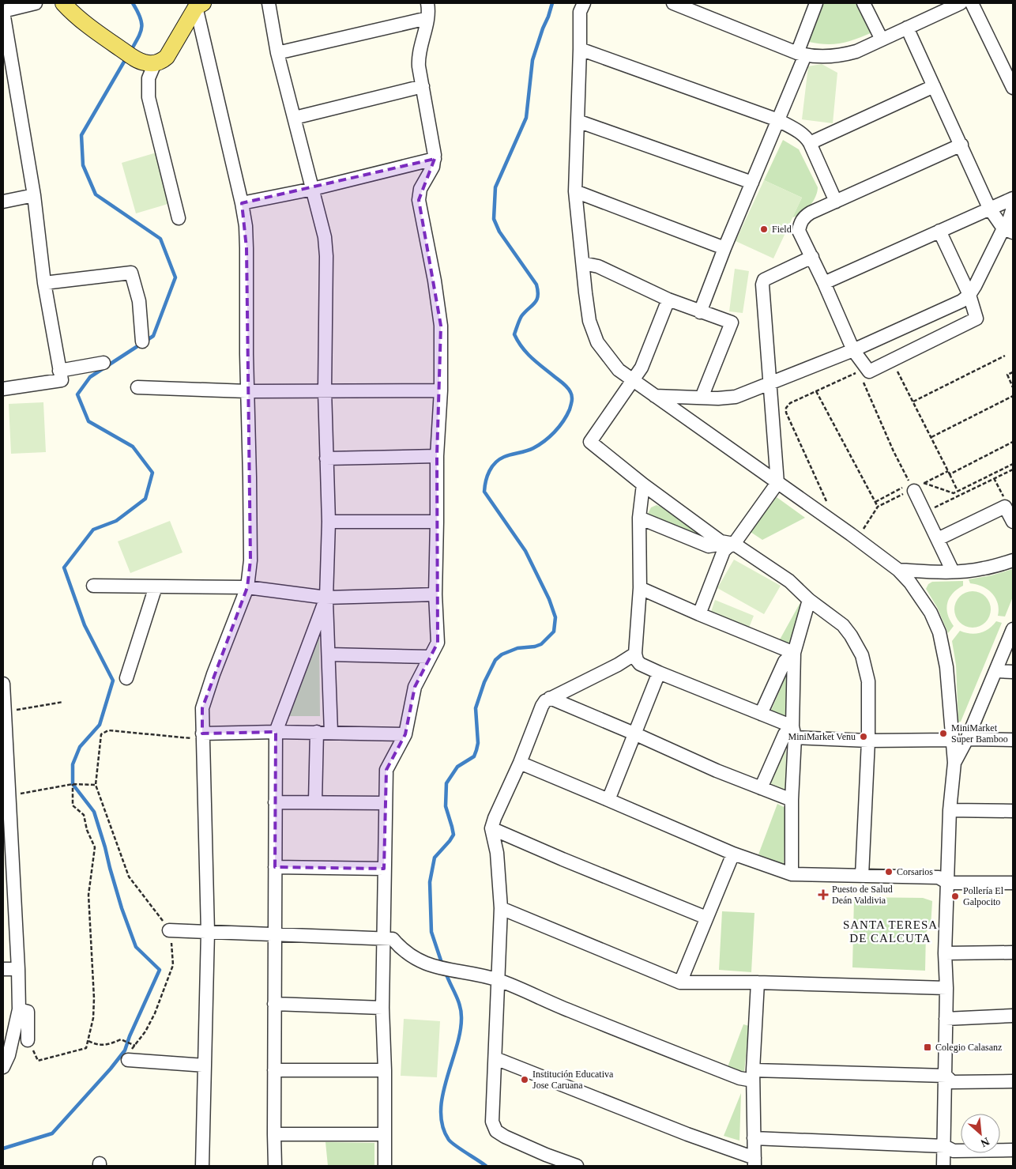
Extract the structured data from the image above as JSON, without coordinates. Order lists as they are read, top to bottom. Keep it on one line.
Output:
{"districts":["SANTA TERESA DE CALCUTA"],"places":{"other":["Field","MiniMarket Super Bamboo","MiniMarket Venu","Corsarios","Pollería El Galpocito","Institución Educativa Jose Caruana"],"health":["Puesto de Salud Deán Valdivia"],"transit":["Colegio Calasanz"]},"north":"bottom right"}
